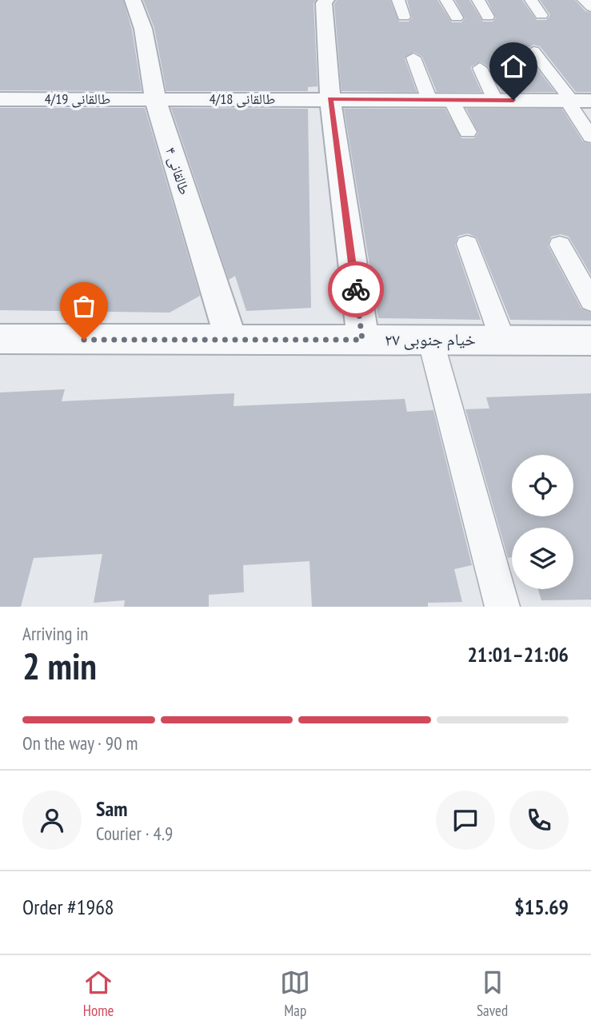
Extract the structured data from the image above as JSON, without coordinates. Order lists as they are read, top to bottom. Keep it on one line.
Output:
{"streets":{"street":["طالقانی 4/19","طالقانی 4/18","طالقانی ۴","خیام جنوبی ۲۷"]},"crossings":[["طالقانی 4/19","طالقانی 4/18"],["طالقانی 4/19","طالقانی ۴"],["طالقانی 4/18","طالقانی ۴"],["طالقانی ۴","خیام جنوبی ۲۷"]],"page":{"heading":["2 min","Arriving in","21:01–21:06"],"panel":["Sam","Courier · 4.9","Order #1968","$15.69"],"bar":"On the way · 90 m","tabs":["Home","Map","Saved"]}}
